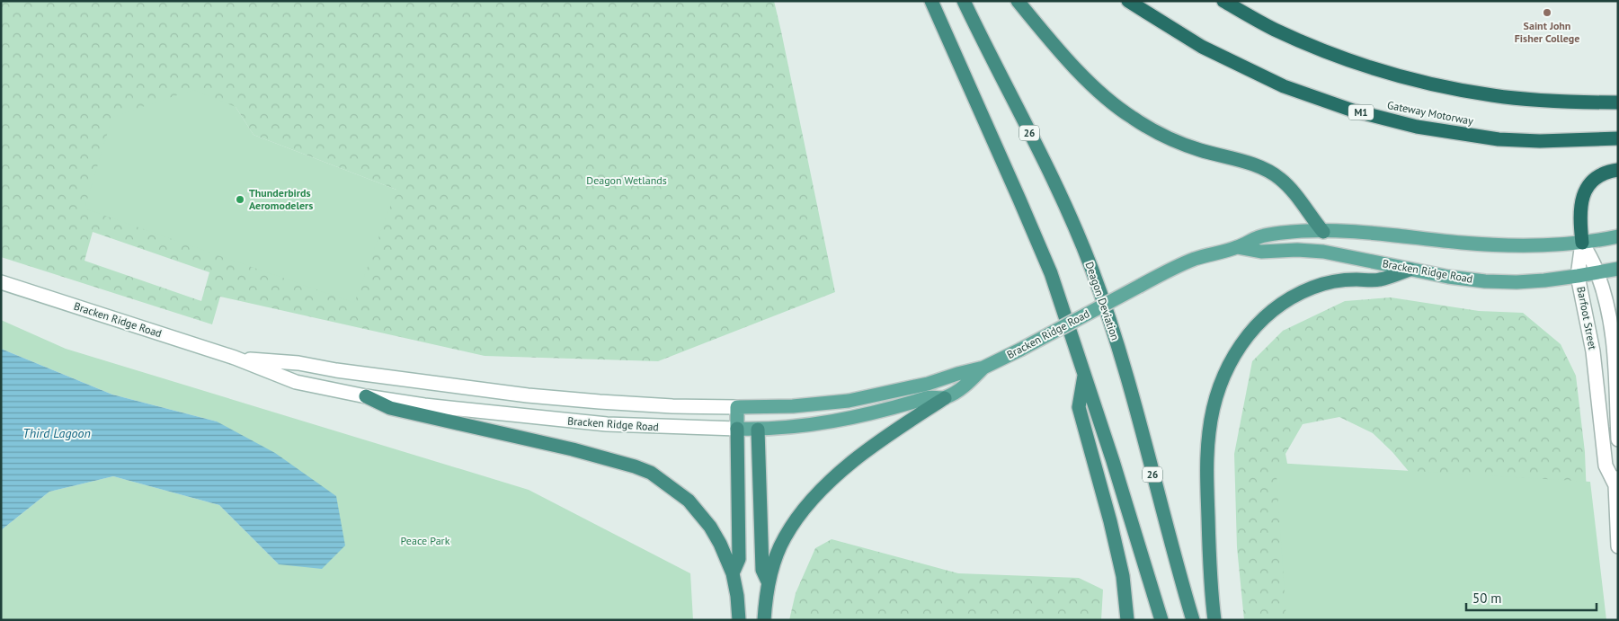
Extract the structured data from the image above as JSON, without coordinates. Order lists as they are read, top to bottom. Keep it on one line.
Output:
{"streets":{"highway":["M1","Gateway Motorway","26","Deagon Deviation"],"main road":["Bracken Ridge Road","Barfoot Street"]},"crossings":[["Bracken Ridge Road","Barfoot Street"]],"water":["Third Lagoon"],"parks":["Deagon Wetlands","Peace Park"],"places":["Saint John Fisher College","Thunderbirds Aeromodelers"],"scale_bar":"50 m"}
